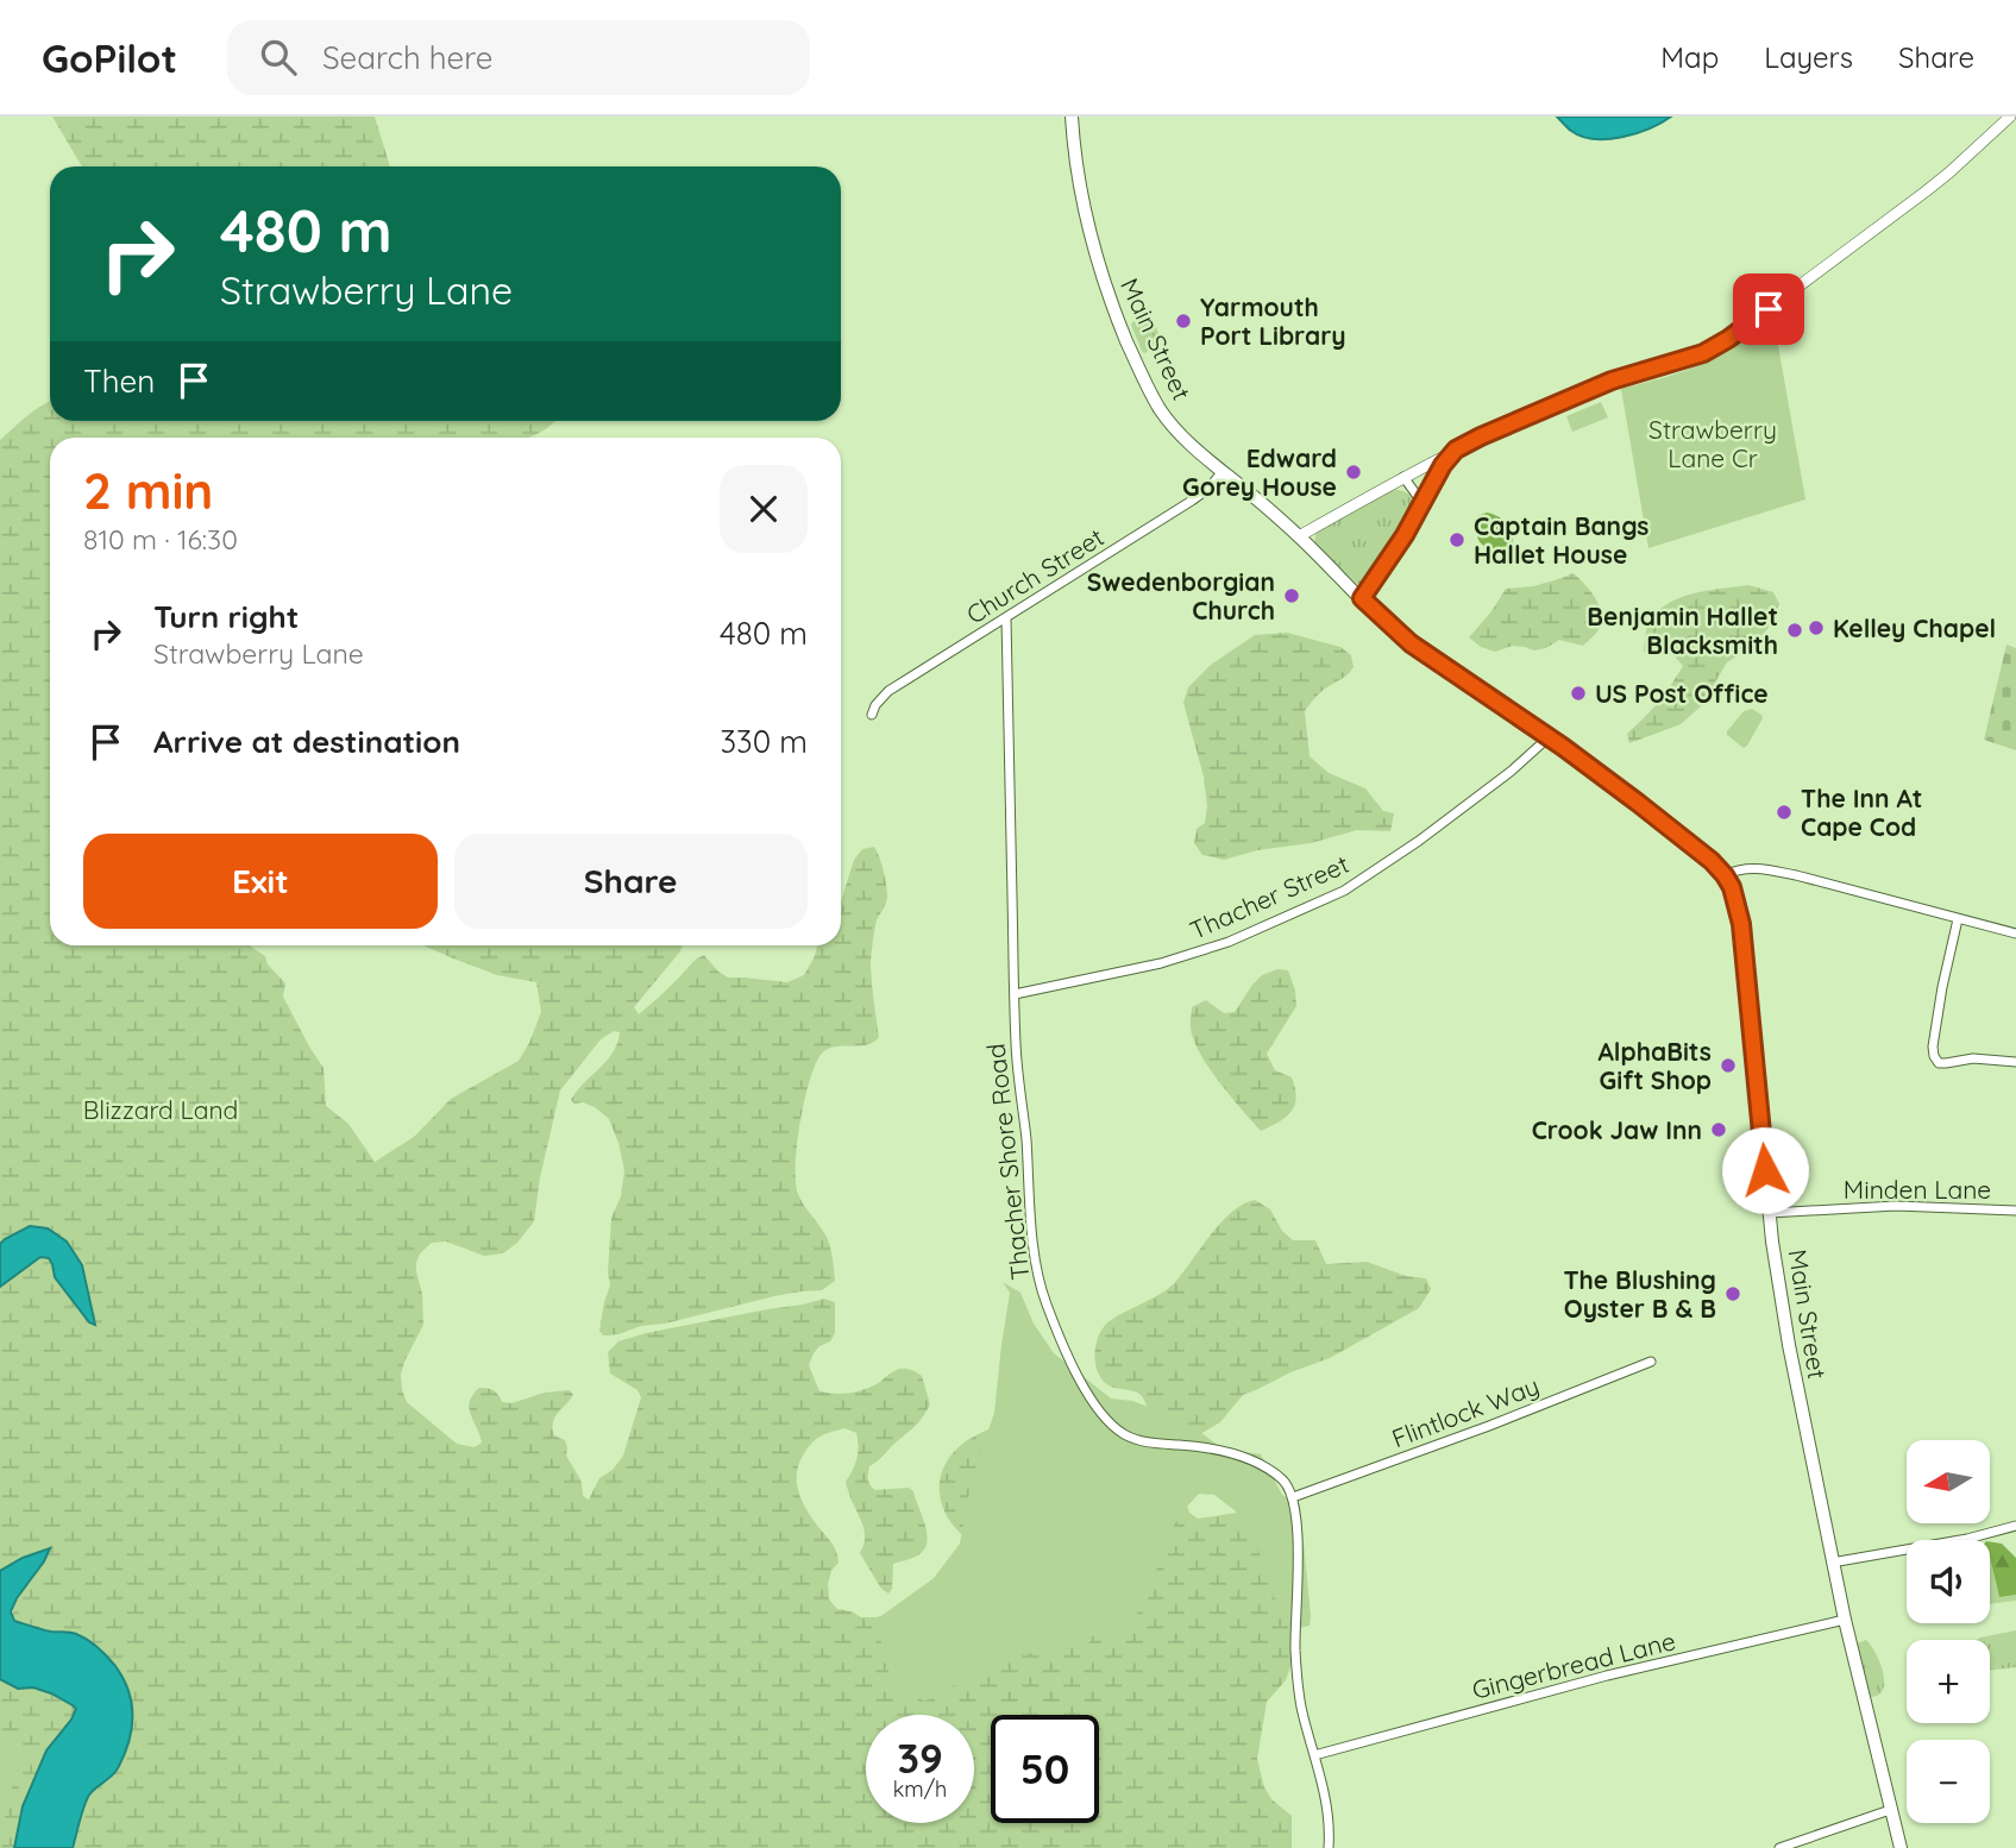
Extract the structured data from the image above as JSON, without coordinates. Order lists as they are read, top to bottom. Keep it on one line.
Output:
{"streets":{"main road":["Main Street"],"street":["Church Street","Thacher Street","Thacher Shore Road","Minden Lane","Flintlock Way","Gingerbread Lane"]},"crossings":[["Main Street","Church Street"],["Main Street","Thacher Street"],["Main Street","Minden Lane"],["Main Street","Gingerbread Lane"],["Church Street","Thacher Shore Road"],["Thacher Street","Thacher Shore Road"],["Thacher Shore Road","Flintlock Way"]],"parks":["Strawberry Lane Cr","Blizzard Land"],"places":["Yarmouth Port Library","Edward Gorey House","Captain Bangs Hallet House","Swedenborgian Church","Kelley Chapel","Benjamin Hallet Blacksmith","US Post Office","The Inn At Cape Cod","AlphaBits Gift Shop","Crook Jaw Inn","The Blushing Oyster B & B"],"north":"left","page":{"header":"GoPilot","search":"Search here","nav":["Map","Layers","Share"],"turn":["480 m","Strawberry Lane"],"then":"Then","heading":["2 min","810 m · 16:30"],"list":[{"name":"Turn right","note":"Strawberry Lane","value":"480 m"},{"name":"Arrive at destination","value":"330 m"}],"buttons":["Exit","Share"],"map_buttons":["+","−"],"speed":"39 km/h","limit":"50"}}
